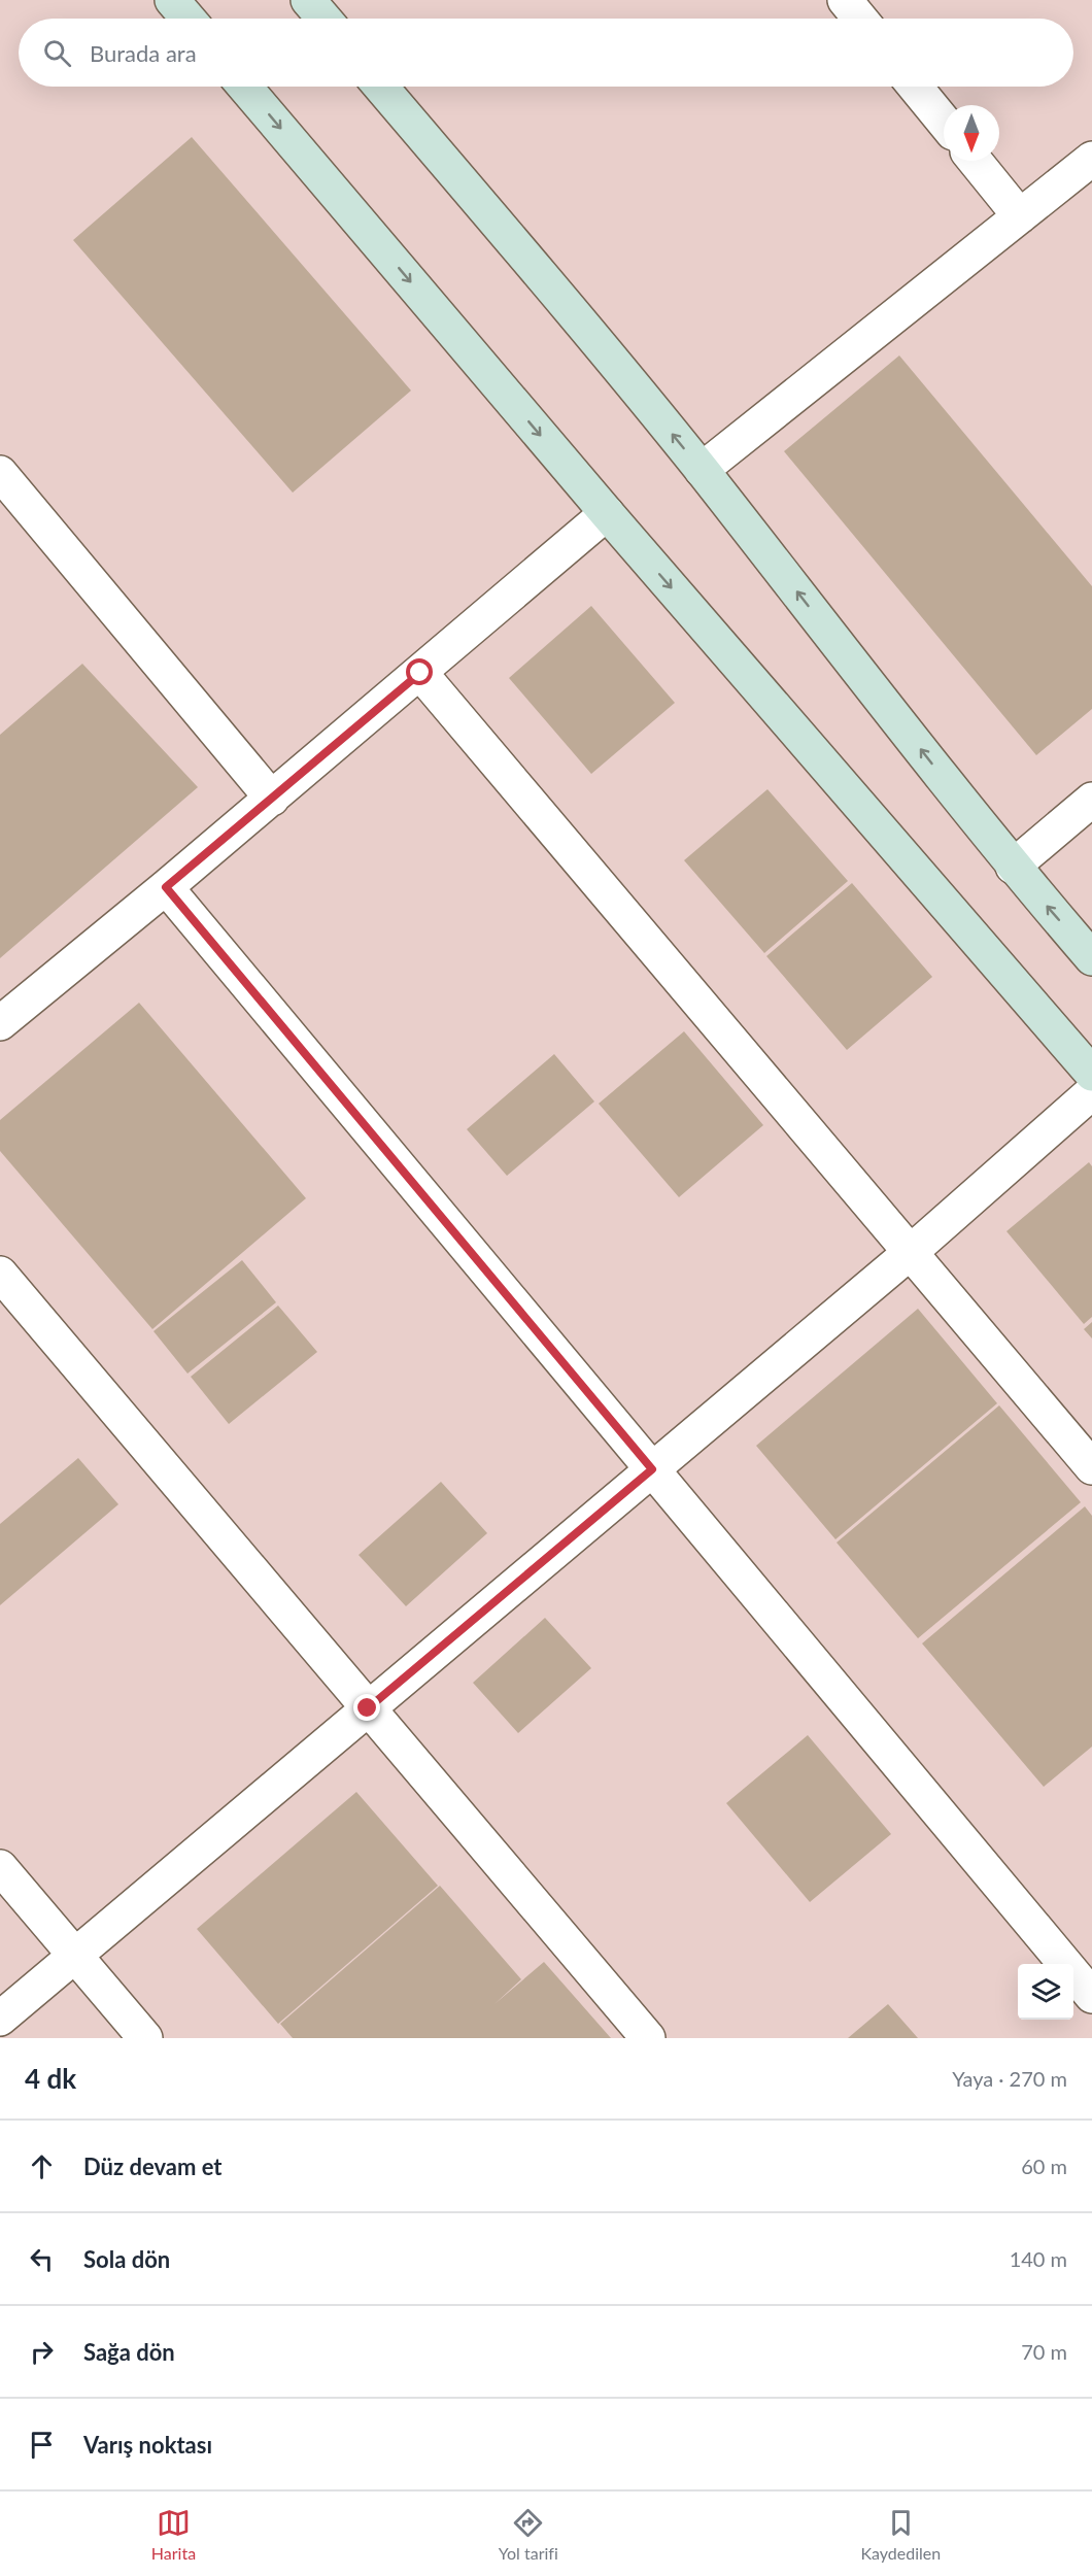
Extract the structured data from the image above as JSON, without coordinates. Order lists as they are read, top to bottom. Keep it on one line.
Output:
{"north":"bottom","page":{"search":"Burada ara","heading":["4 dk","Yaya · 270 m"],"list":[["Düz devam et","60 m"],["Sola dön","140 m"],["Sağa dön","70 m"],"Varış noktası"],"nav":["Harita","Yol tarifi","Kaydedilen"]}}
